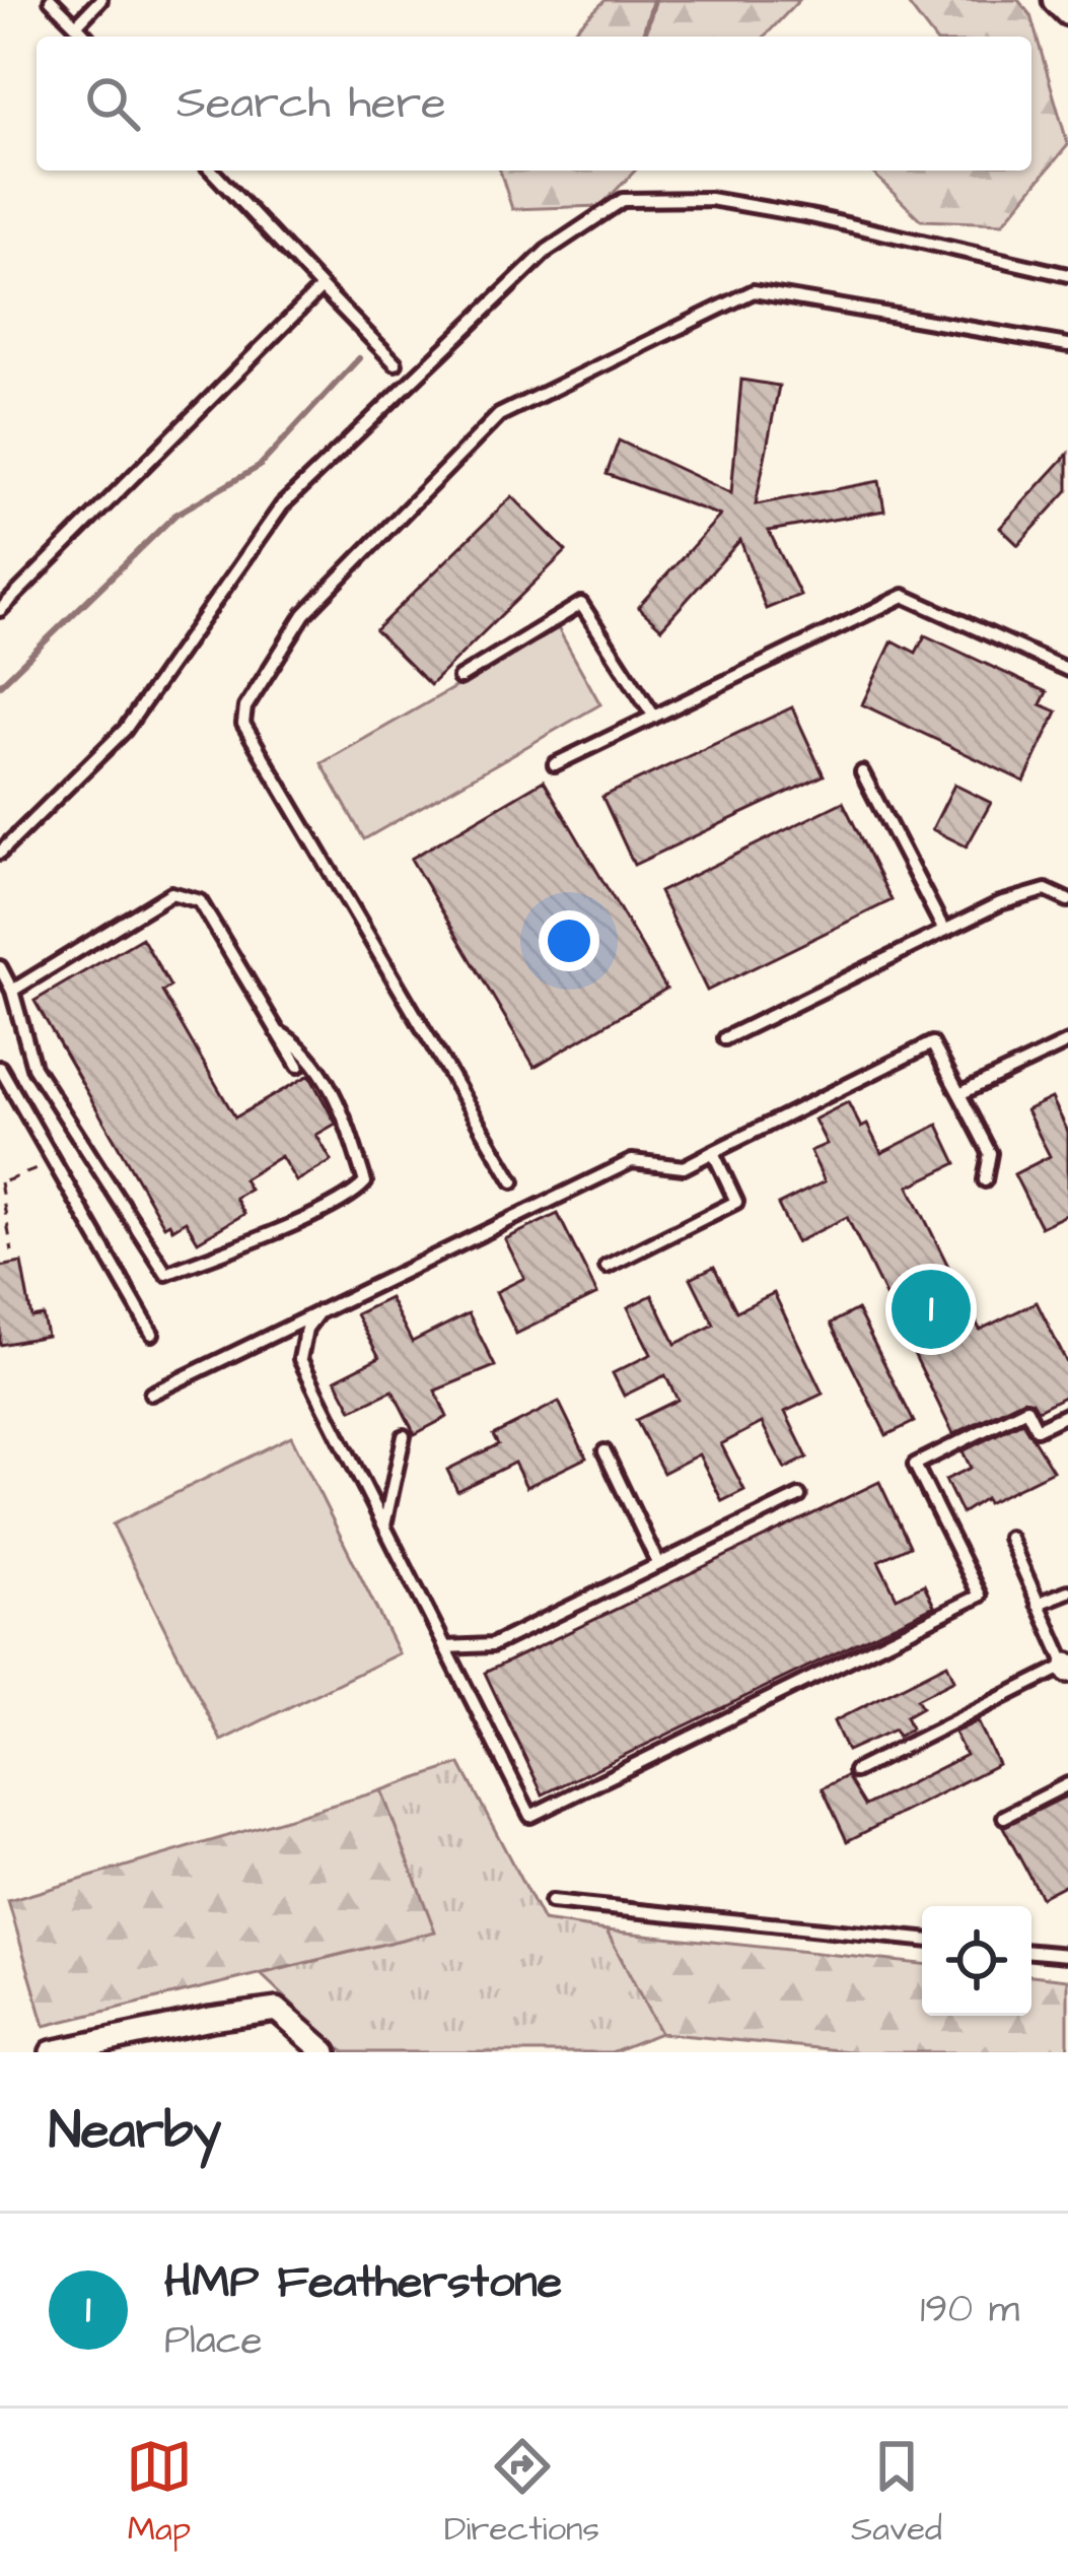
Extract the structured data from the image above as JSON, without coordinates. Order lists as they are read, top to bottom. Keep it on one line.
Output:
{"page":{"search":"Search here","pins":"1","heading":"Nearby","list":[{"mark":"1","name":"HMP Featherstone","note":"Place","value":"190 m"}],"nav":["Map","Directions","Saved"]}}
